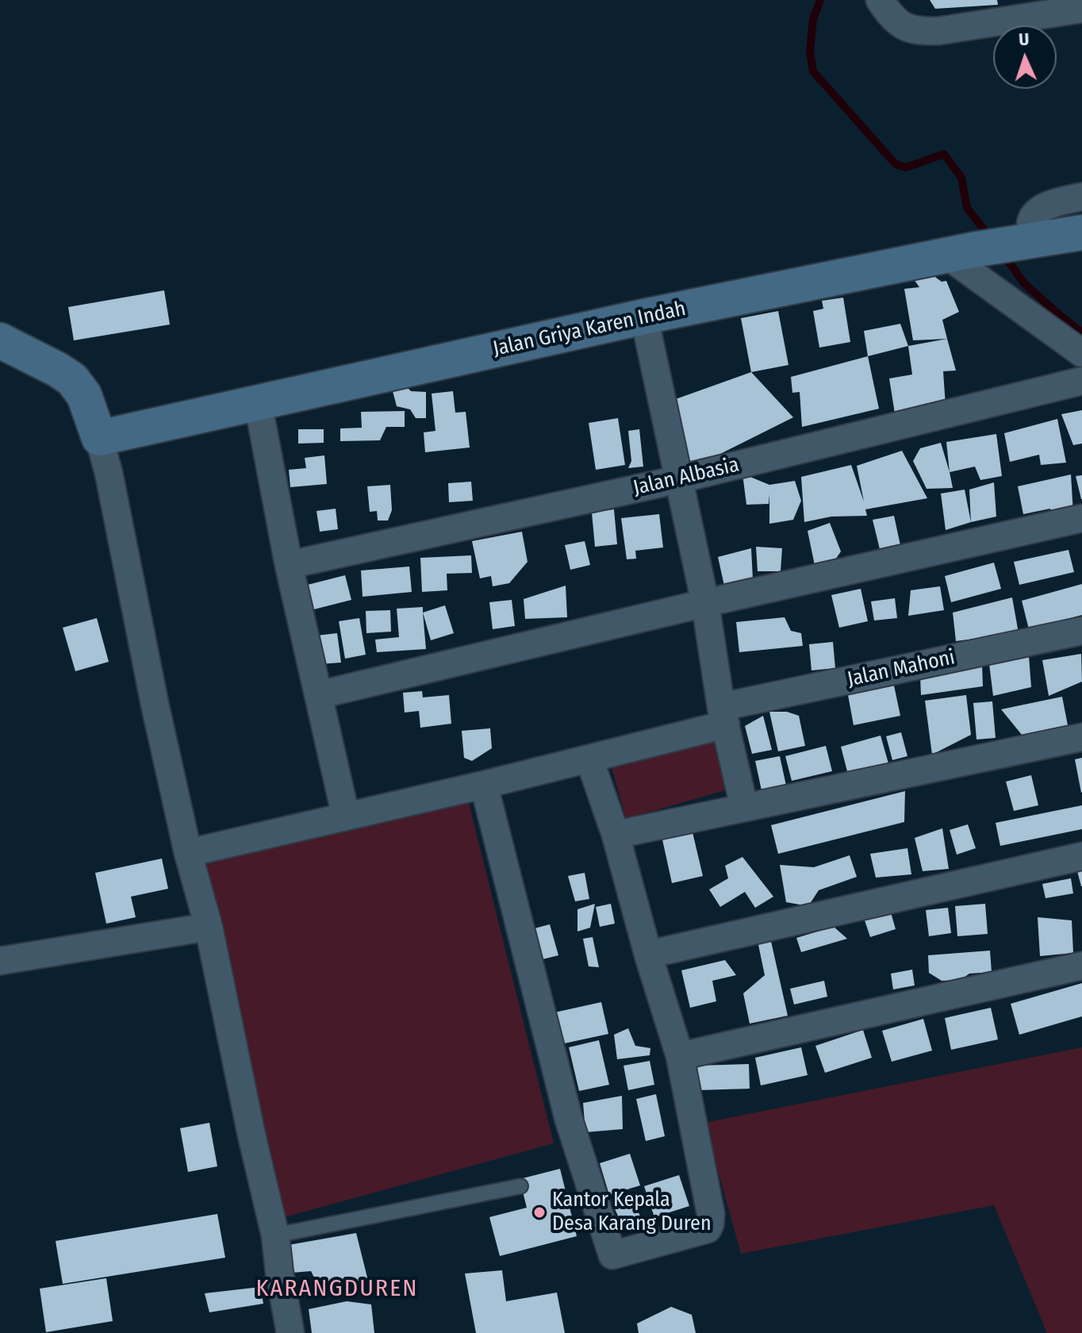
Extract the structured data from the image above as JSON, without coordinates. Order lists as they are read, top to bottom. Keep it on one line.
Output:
{"streets":{"street":["Jalan Griya Karen Indah","Jalan Albasia","Jalan Mahoni"]},"districts":["KARANGDUREN"],"places":["Kantor Kepala Desa Karang Duren"],"north":"top"}
